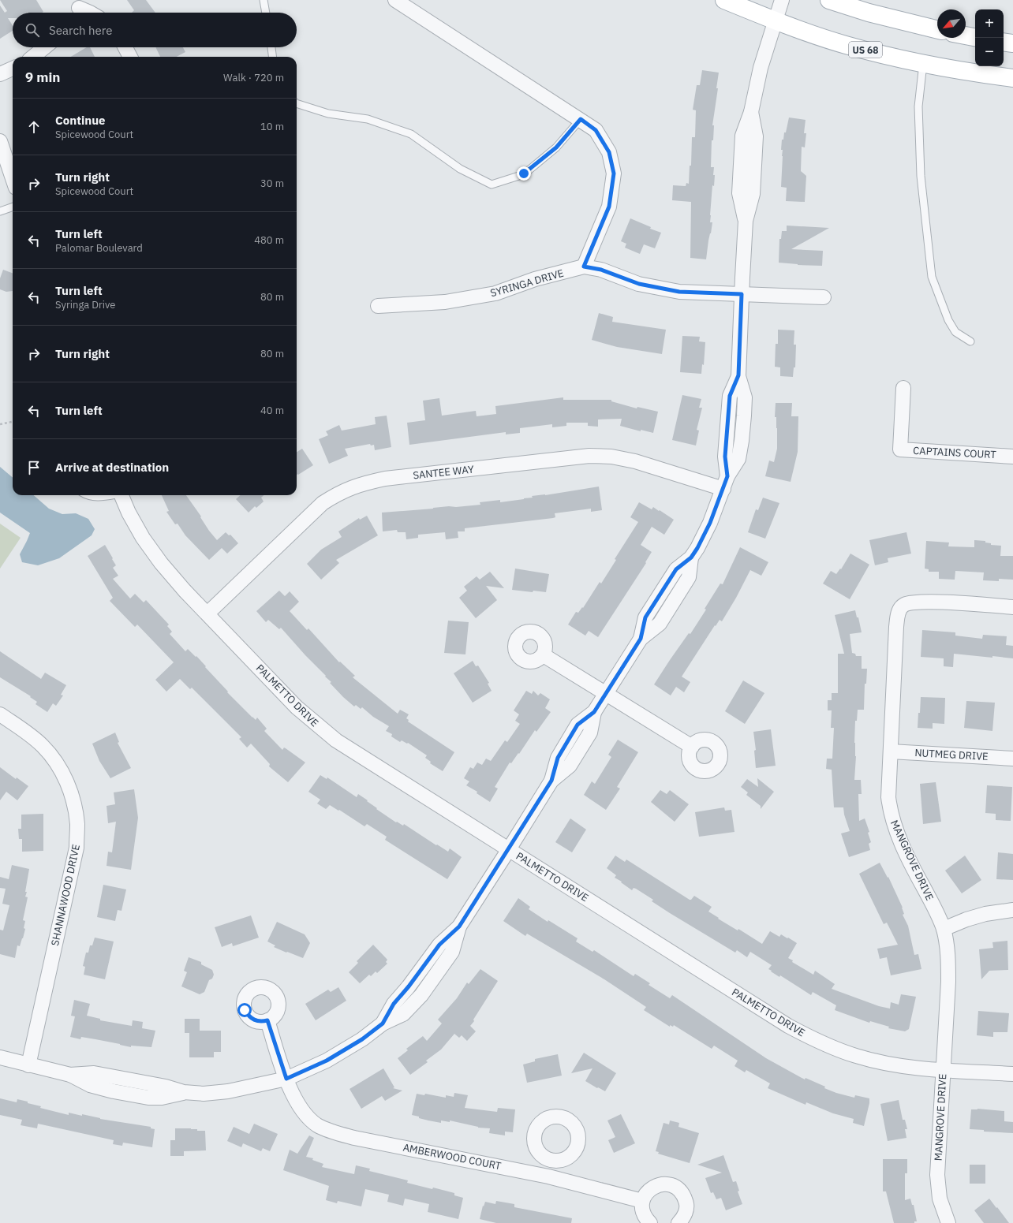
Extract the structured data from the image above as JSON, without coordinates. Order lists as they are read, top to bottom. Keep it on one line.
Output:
{"streets":{"main road":["US 68"],"street":["SYRINGA DRIVE","CAPTAINS COURT","SANTEE WAY","PALMETTO DRIVE","NUTMEG DRIVE","MANGROVE DRIVE","SHANNAWOOD DRIVE","AMBERWOOD COURT"]},"crossings":[["SANTEE WAY","PALMETTO DRIVE"],["PALMETTO DRIVE","MANGROVE DRIVE"],["NUTMEG DRIVE","MANGROVE DRIVE"]],"north":"bottom left","page":{"map_buttons":["+","−"],"search":"Search here","heading":["9 min","Walk · 720 m"],"list":[["Continue","Spicewood Court","10 m"],["Turn right","Spicewood Court","30 m"],["Turn left","Palomar Boulevard","480 m"],["Turn left","Syringa Drive","80 m"],["Turn right","80 m"],["Turn left","40 m"],"Arrive at destination"]}}
